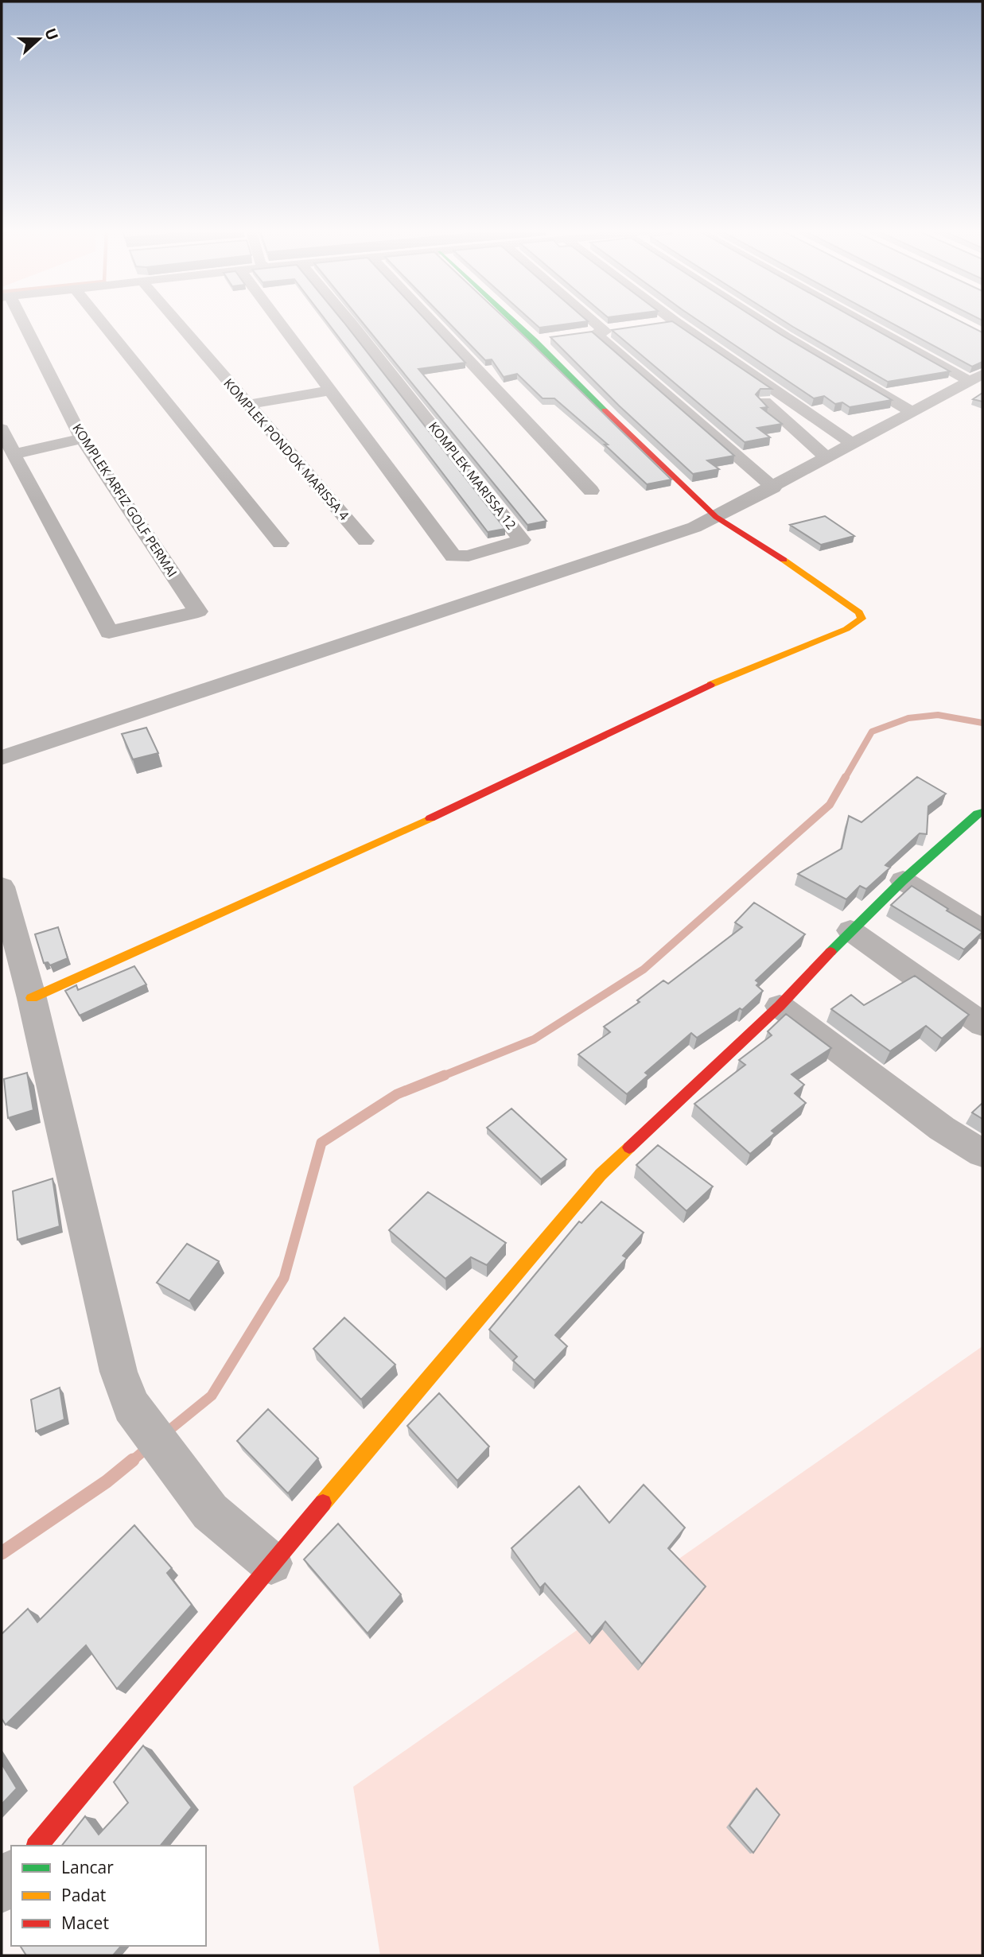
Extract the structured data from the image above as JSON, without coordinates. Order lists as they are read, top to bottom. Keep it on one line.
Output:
{"streets":{"street":["KOMPLEK PONDOK MARISSA 4","KOMPLEK MARISSA 12","KOMPLEK ARFIZ GOLF PERMAI"]},"legend":["Lancar","Padat","Macet"],"north":"right"}
